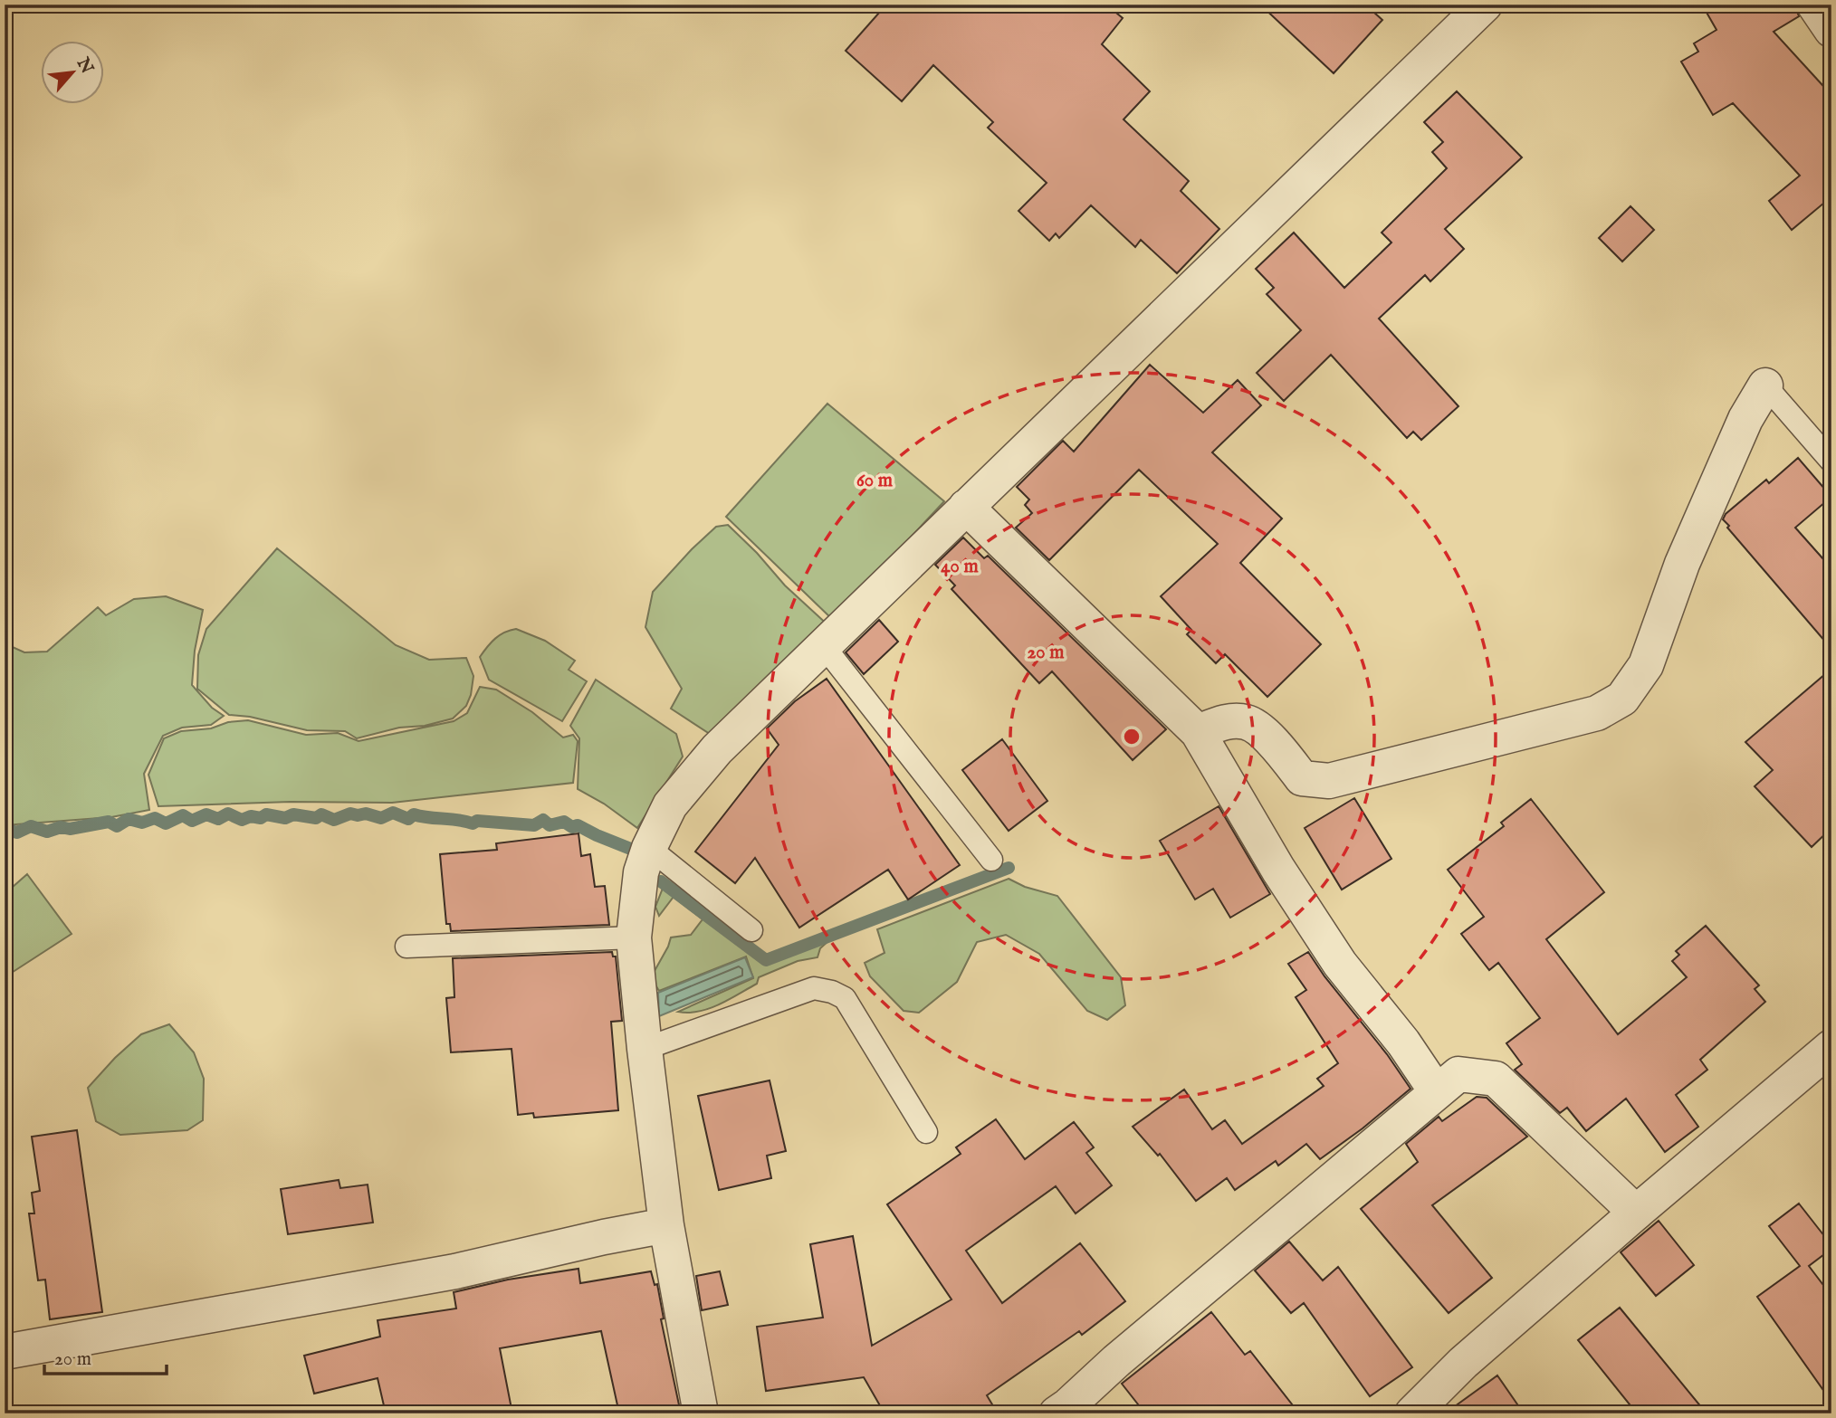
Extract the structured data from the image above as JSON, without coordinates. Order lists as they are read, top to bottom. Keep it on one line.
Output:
{"scale_bar":"20 m","north":"top right","rings":["60 m","40 m","20 m"]}
